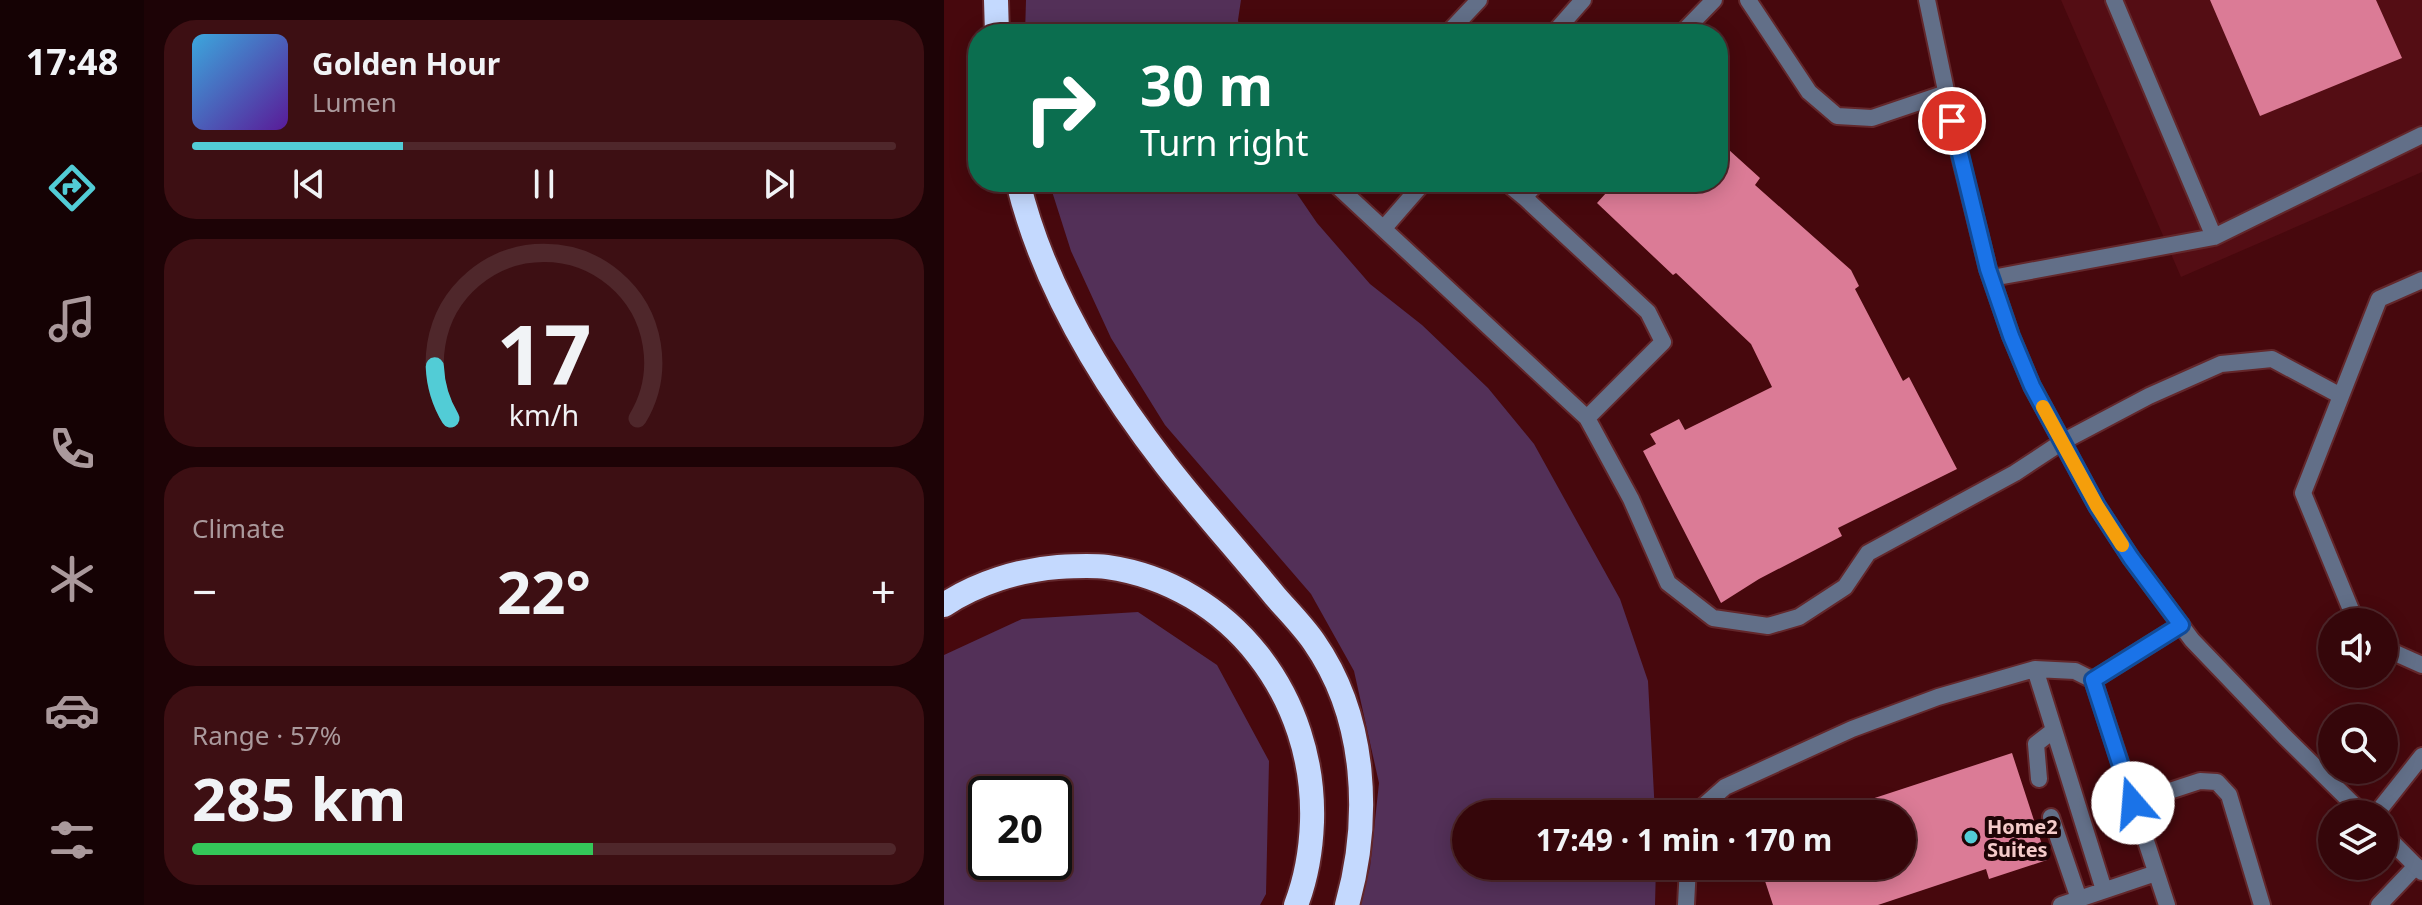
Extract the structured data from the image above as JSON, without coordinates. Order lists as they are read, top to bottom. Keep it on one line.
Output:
{"places":["Home2 Suites"],"page":{"tabs":"17:48","turn":["30 m","Turn right"],"song":["Golden Hour","Lumen"],"tile":["Climate",["Range · 57%","285 km"]],"heat":["−","22°","+"],"limit":"20","trip":"17:49 · 1 min · 170 m","gauge":["17","km/h"]}}
